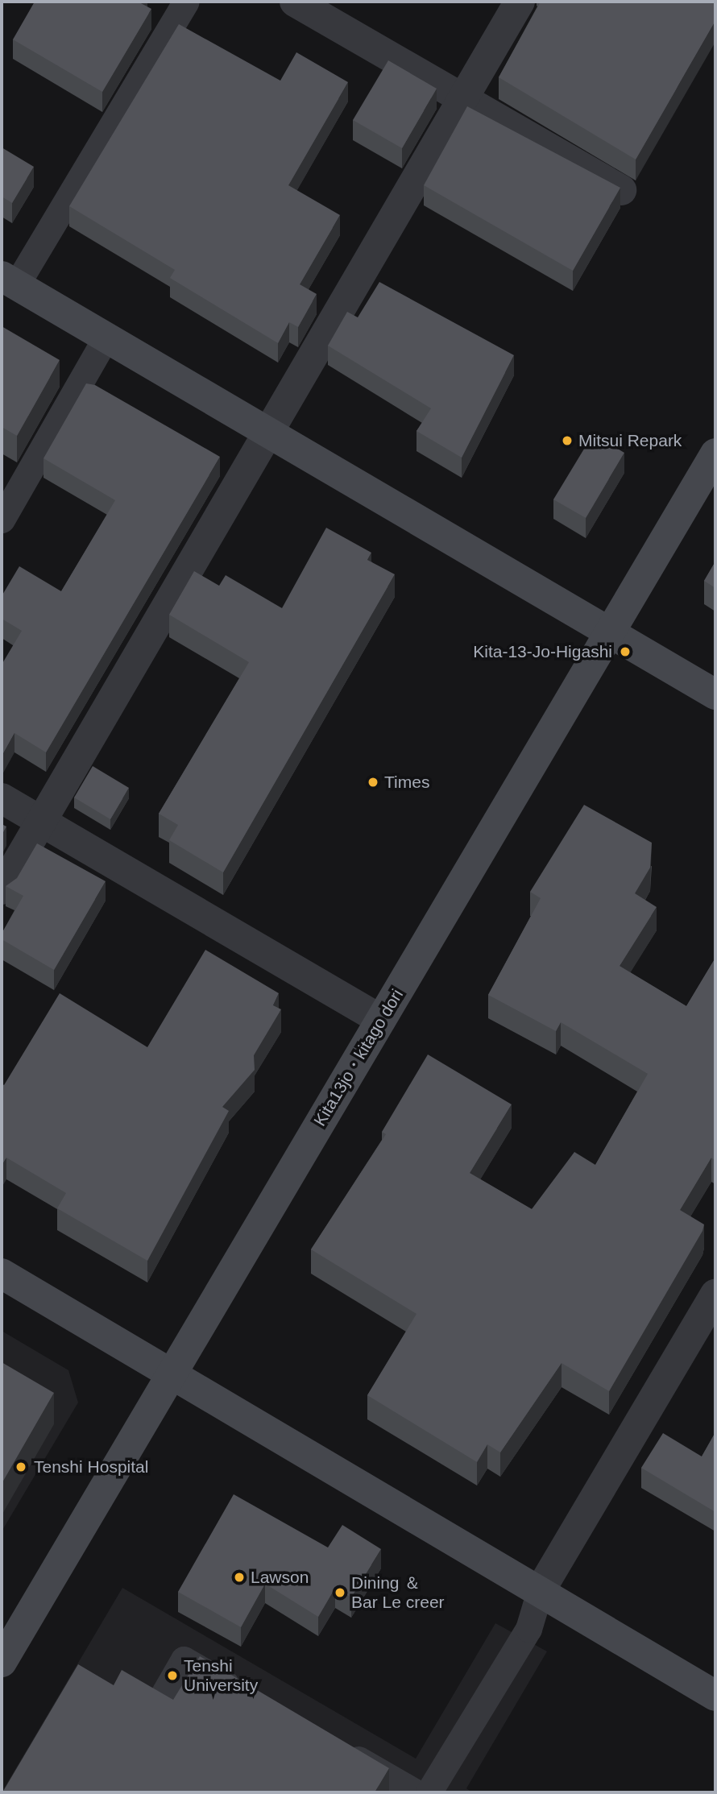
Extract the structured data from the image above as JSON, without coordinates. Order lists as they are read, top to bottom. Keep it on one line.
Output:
{"streets":{"street":["Kita13jo・kitago dori"]},"places":["Mitsui Repark","Kita-13-Jo-Higashi","Times","Tenshi Hospital","Lawson","Dining ＆ Bar Le creer","Tenshi University"]}
